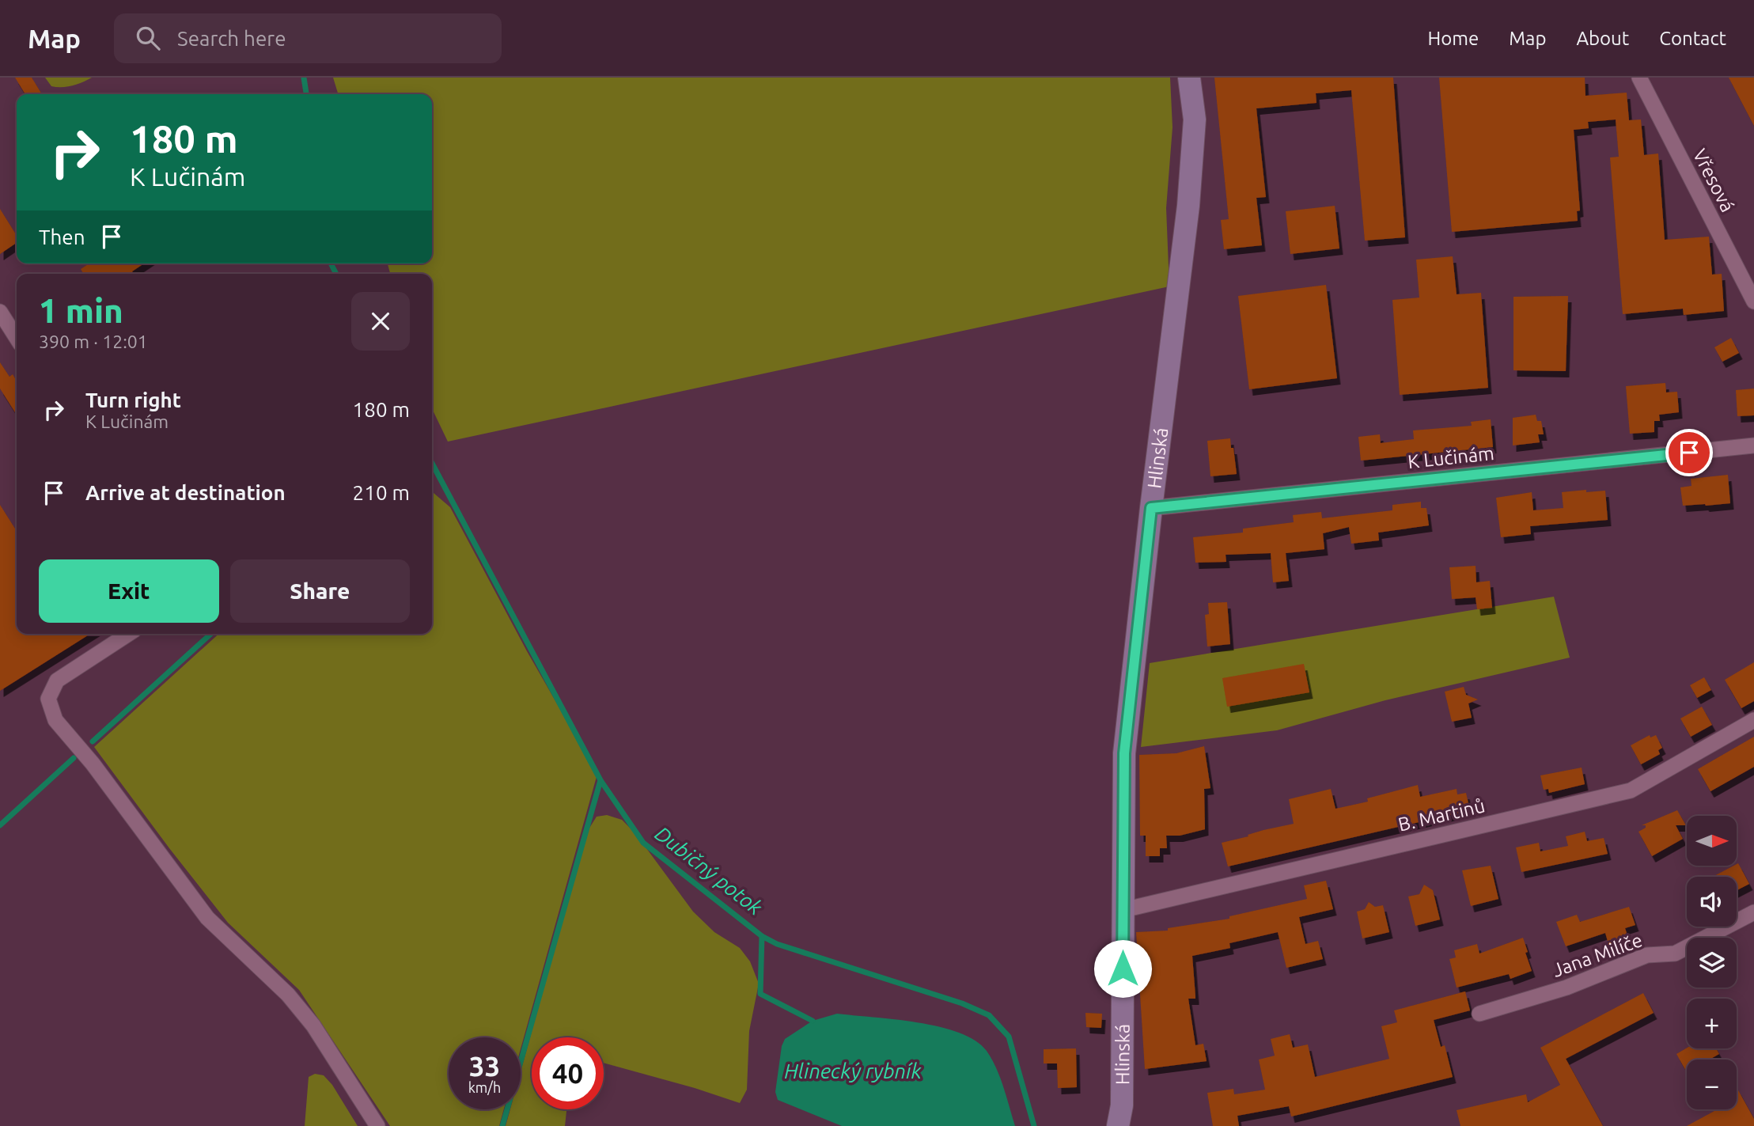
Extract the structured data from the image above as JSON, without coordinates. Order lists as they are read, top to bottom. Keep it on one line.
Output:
{"streets":{"street":["Vřesová","K Lučinám","Hlinská","B. Martinů","Jana Milíče"]},"crossings":[["K Lučinám","Hlinská"],["Hlinská","B. Martinů"]],"water":["Dubičný potok","Hlinecký rybník"],"north":"right","page":{"header":"Map","search":"Search here","nav":["Home","Map","About","Contact"],"turn":["180 m","K Lučinám"],"then":"Then","heading":["1 min","390 m · 12:01"],"list":[{"name":"Turn right","note":"K Lučinám","value":"180 m"},{"name":"Arrive at destination","value":"210 m"}],"buttons":["Exit","Share"],"map_buttons":["+","−"],"speed":"33 km/h","limit":"40"}}
